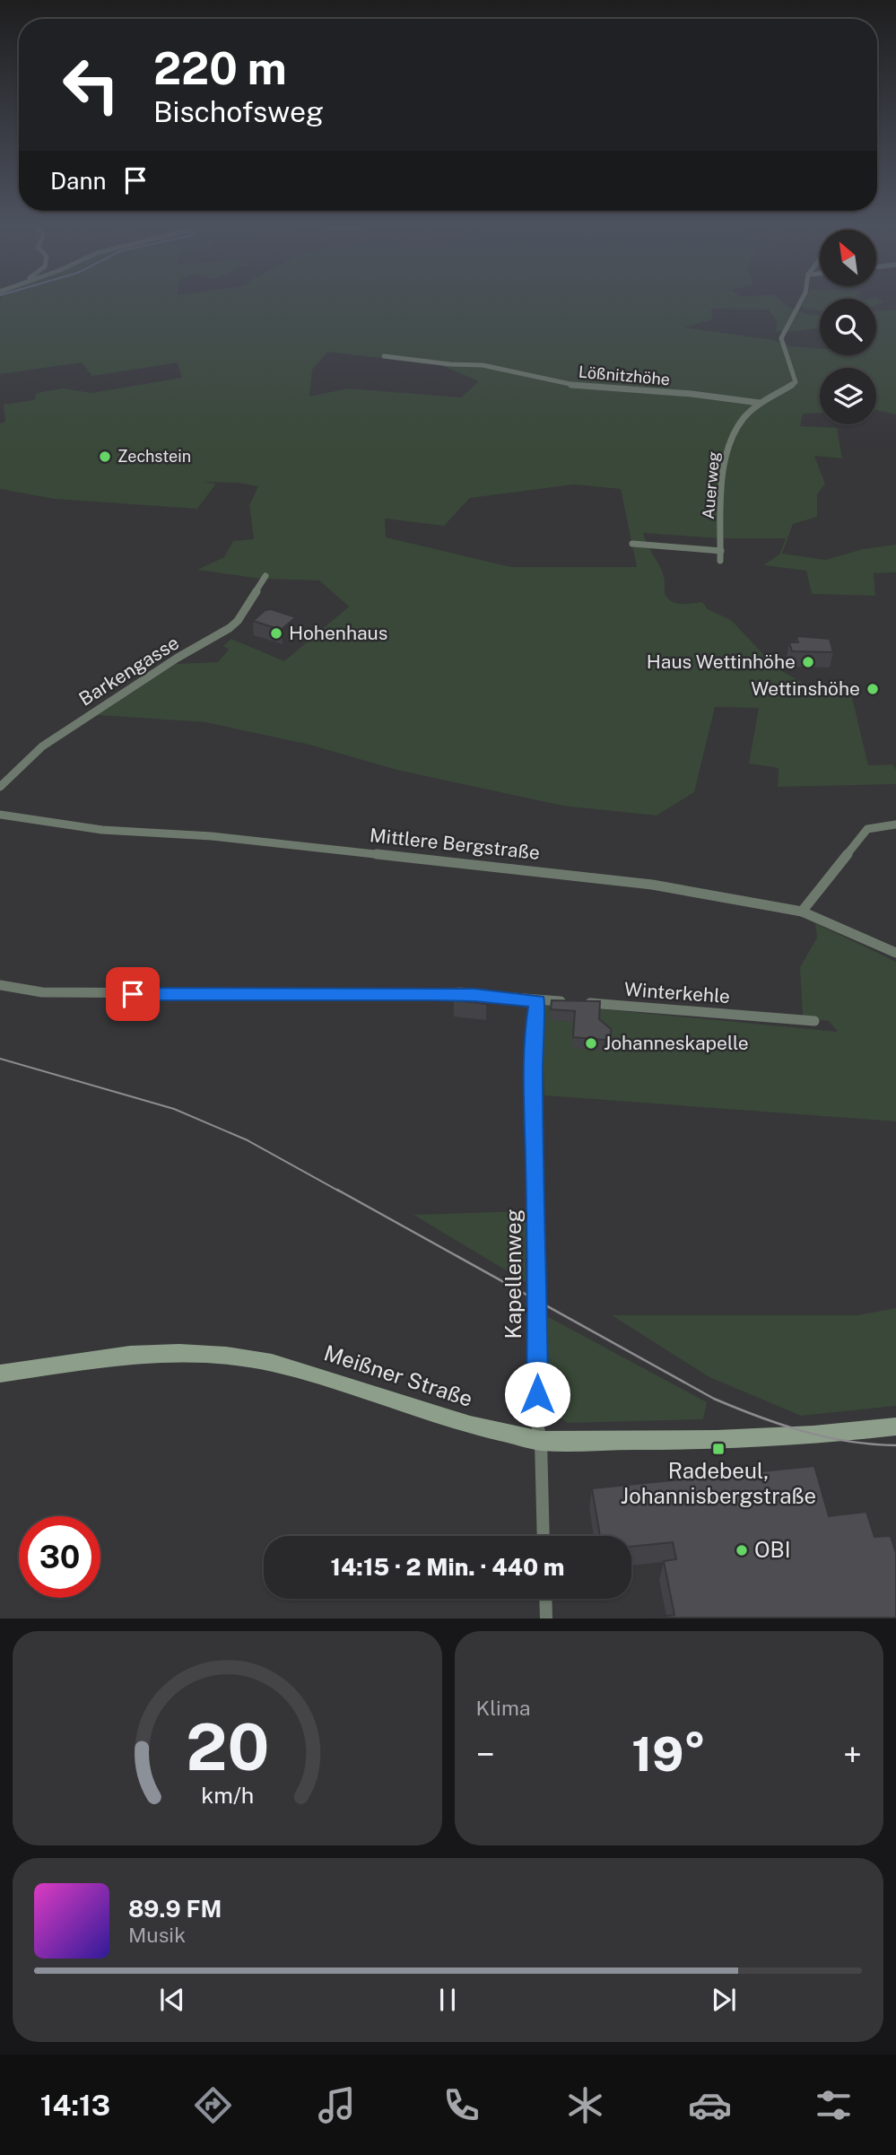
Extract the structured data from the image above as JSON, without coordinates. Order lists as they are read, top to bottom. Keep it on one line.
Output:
{"streets":{"main road":["Meißner Straße"],"street":["Lößnitzhöhe","Auerweg","Barkengasse","Mittlere Bergstraße","Winterkehle","Kapellenweg"]},"crossings":[["Lößnitzhöhe","Auerweg"],["Kapellenweg","Meißner Straße"]],"places":{"other":["Zechstein","Hohenhaus","Haus Wettinhöhe","Wettinshöhe","Johanneskapelle","OBI"],"transit":["Radebeul, Johannisbergstraße"]},"north":"top left","page":{"turn":["220 m","Bischofsweg"],"then":"Dann","limit":"30","trip":"14:15 · 2 Min. · 440 m","tile":"Klima","heat":["−","19°","+"],"song":["89.9 FM","Musik"],"tabs":"14:13","gauge":["20","km/h"]}}
